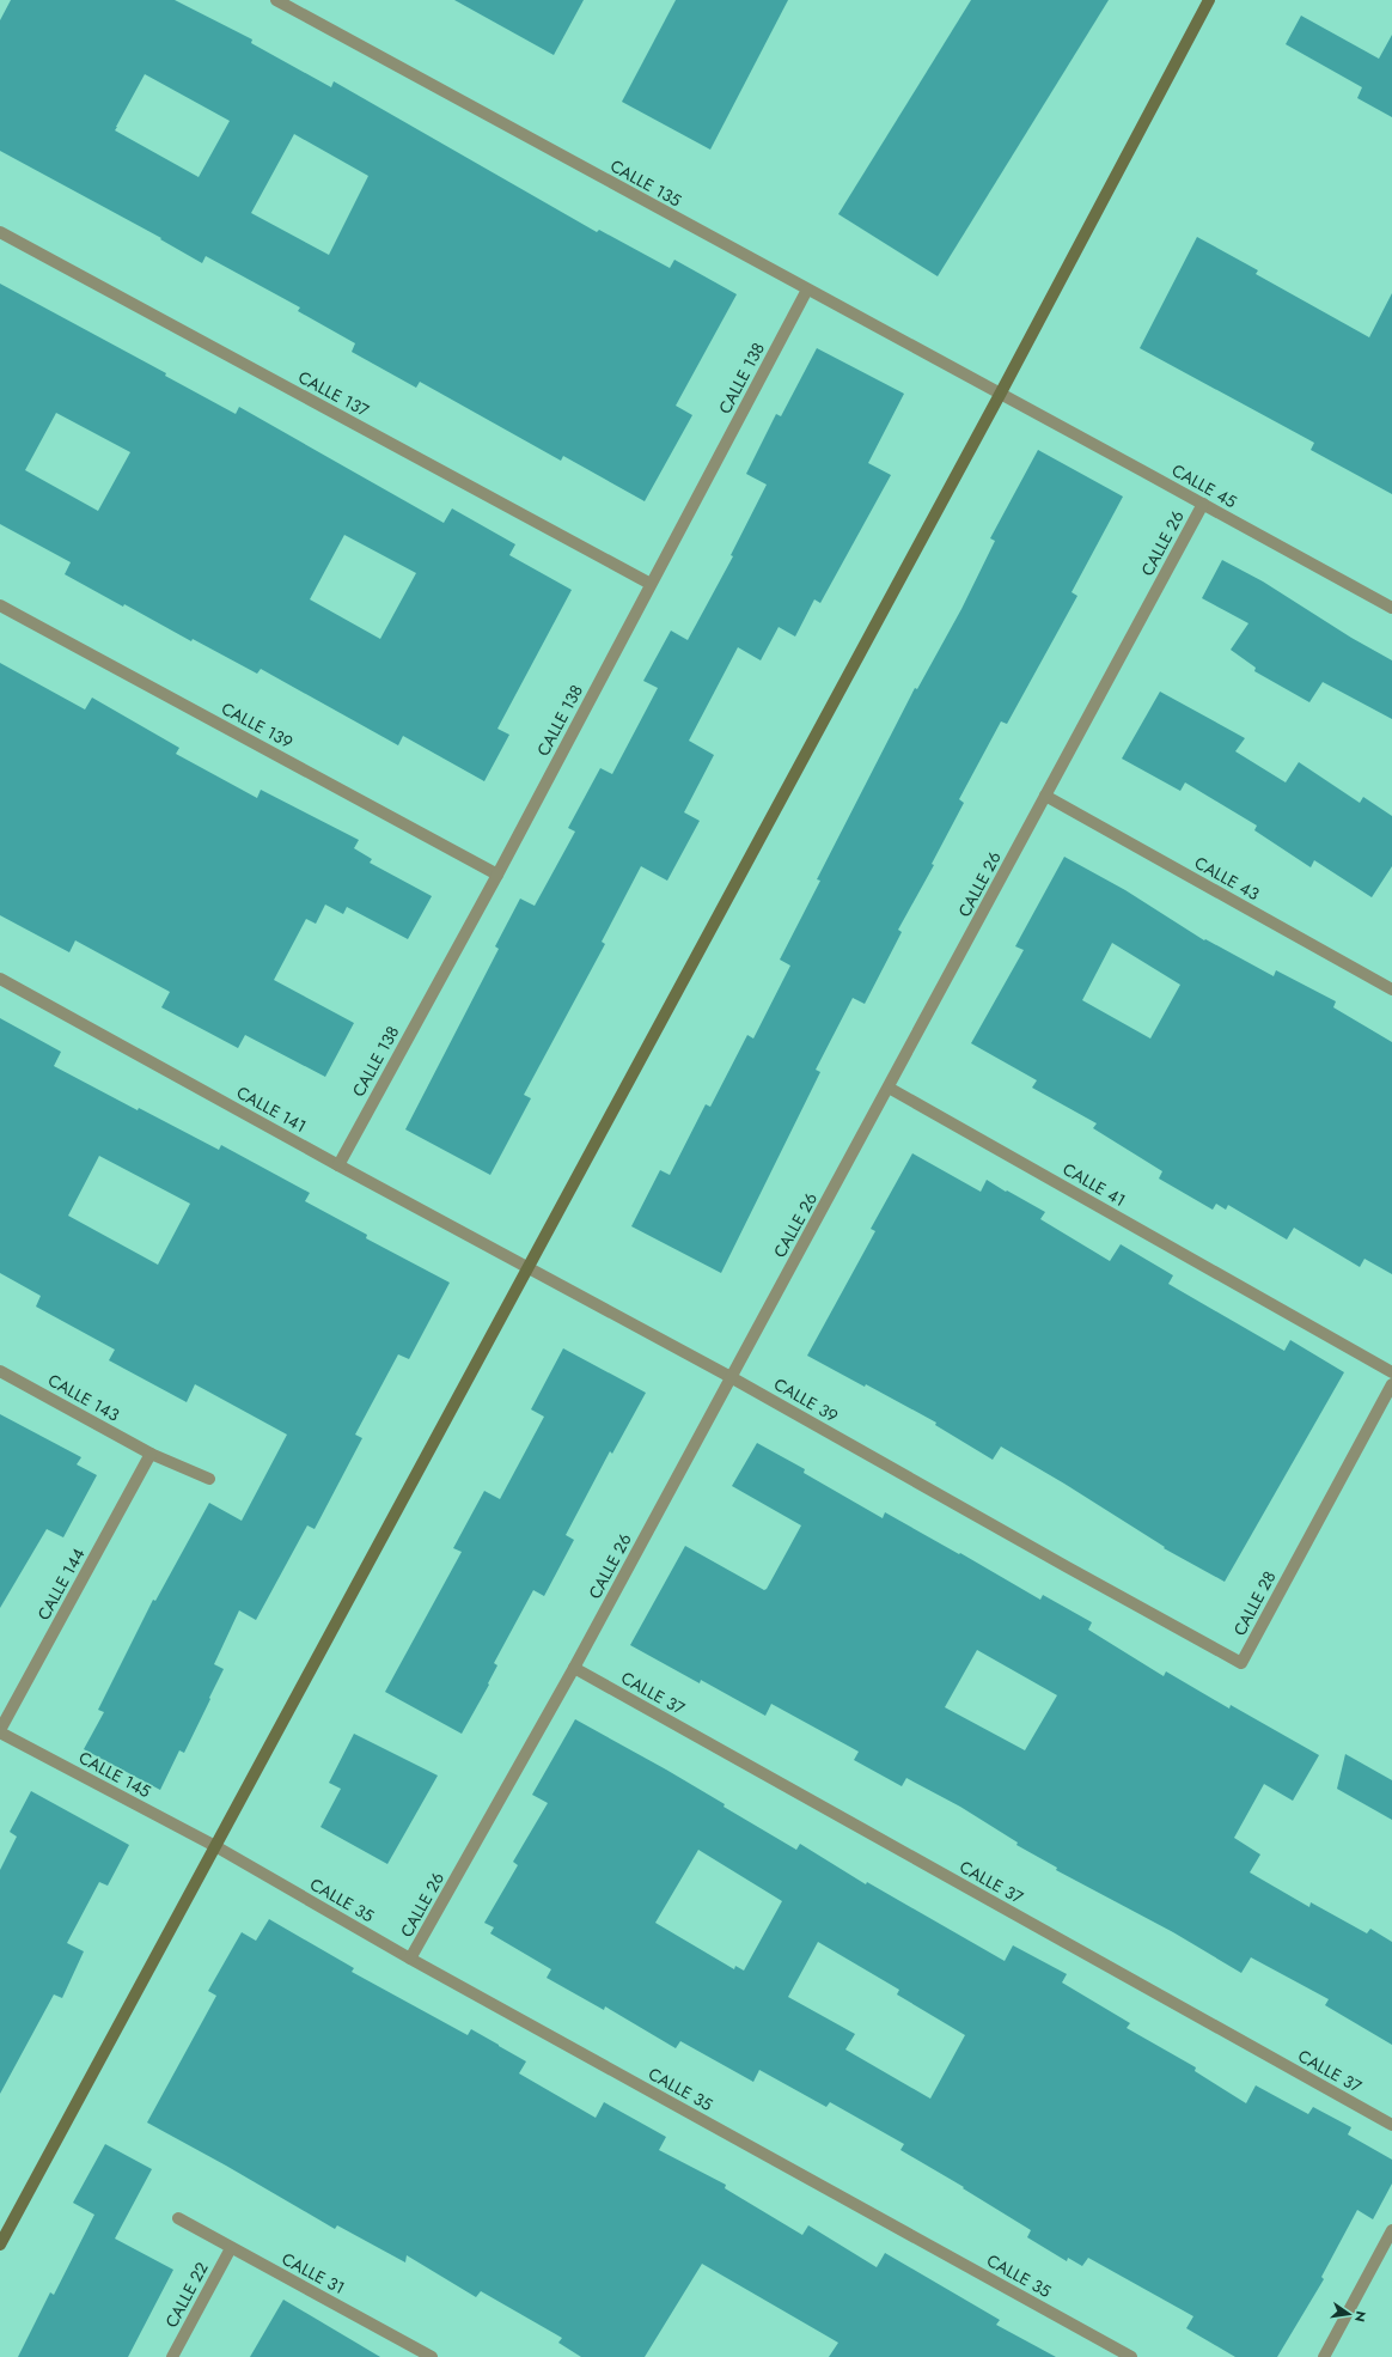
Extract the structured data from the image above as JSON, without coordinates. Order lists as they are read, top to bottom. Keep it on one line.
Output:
{"streets":{"street":["CALLE 135","CALLE 138","CALLE 137","CALLE 45","CALLE 26","CALLE 139","CALLE 43","CALLE 141","CALLE 41","CALLE 143","CALLE 39","CALLE 144","CALLE 28","CALLE 37","CALLE 145","CALLE 35","CALLE 31","CALLE 22"]},"crossings":[["CALLE 135","CALLE 138"],["CALLE 135","CALLE 45"],["CALLE 138","CALLE 137"],["CALLE 138","CALLE 139"],["CALLE 138","CALLE 141"],["CALLE 45","CALLE 26"],["CALLE 26","CALLE 43"],["CALLE 26","CALLE 41"],["CALLE 26","CALLE 39"],["CALLE 26","CALLE 37"],["CALLE 26","CALLE 35"],["CALLE 141","CALLE 39"],["CALLE 143","CALLE 144"],["CALLE 39","CALLE 28"],["CALLE 144","CALLE 145"],["CALLE 145","CALLE 35"],["CALLE 31","CALLE 22"]],"north":"right"}
